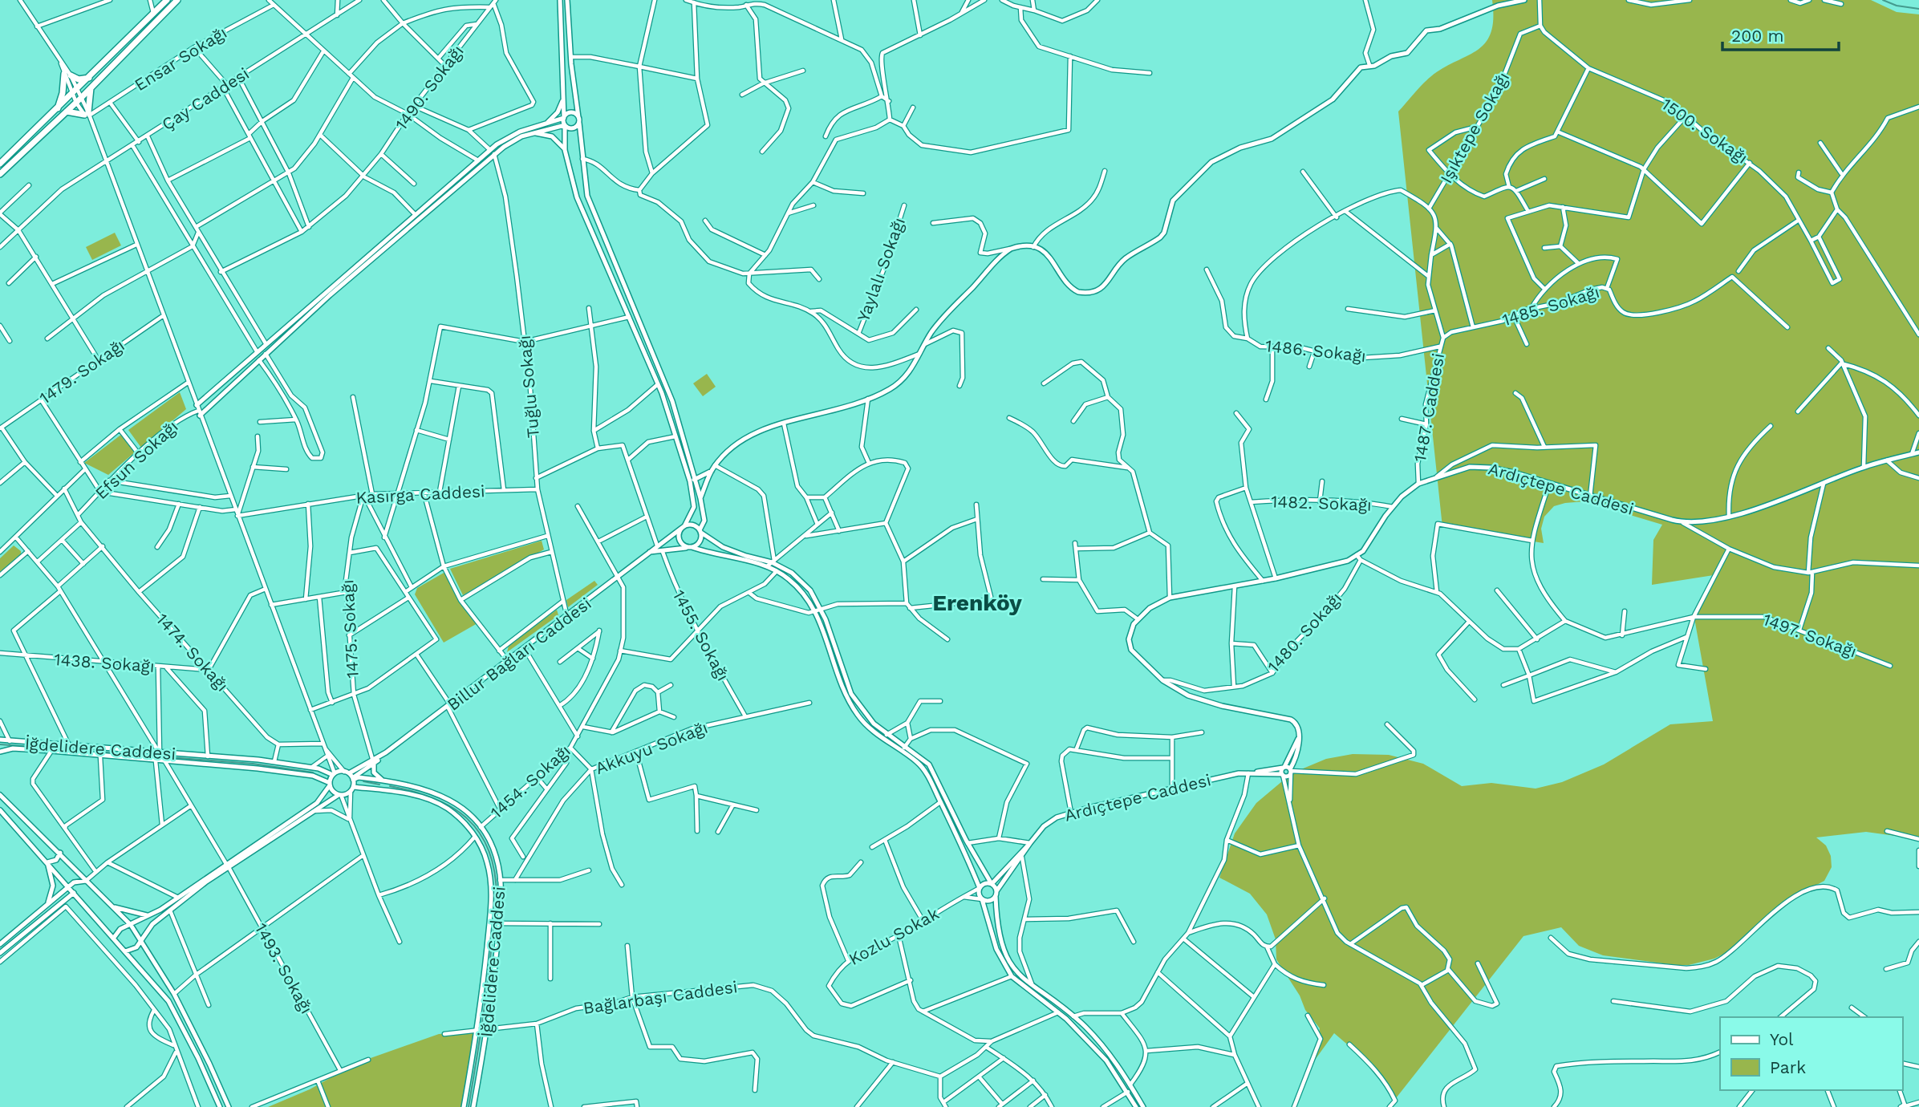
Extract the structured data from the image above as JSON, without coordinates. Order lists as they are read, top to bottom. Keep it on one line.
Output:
{"streets":{"street":["Ensar Sokağı","1490. Sokağı","Çay Caddesi","Işıktepe Sokağı","1500. Sokağı","Yaylalı Sokağı","1485. Sokağı","1486. Sokağı","1479. Sokağı","Tuğlu Sokağı","1487. Caddesi","Efsun Sokağı","Ardıçtepe Caddesi","Kasırga Caddesi","1482. Sokağı","1475. Sokağı","1480. Sokağı","1455. Sokağı","1497. Sokağı","1474. Sokağı","Billur Bağları Caddesi","1438. Sokağı","Akkuyu Sokağı","İğdelidere Caddesi","1454. Sokağı","Kozlu Sokak","1493. Sokağı","Bağlarbaşı Caddesi"]},"crossings":[["Işıktepe Sokağı","1500. Sokağı"],["1485. Sokağı","1487. Caddesi"],["1486. Sokağı","1487. Caddesi"],["Tuğlu Sokağı","Kasırga Caddesi"],["Tuğlu Sokağı","Billur Bağları Caddesi"],["1487. Caddesi","Ardıçtepe Caddesi"],["Efsun Sokağı","1474. Sokağı"],["Ardıçtepe Caddesi","1482. Sokağı"],["Ardıçtepe Caddesi","1480. Sokağı"],["Kasırga Caddesi","1475. Sokağı"],["1475. Sokağı","Billur Bağları Caddesi"],["1455. Sokağı","Akkuyu Sokağı"],["1474. Sokağı","1438. Sokağı"],["Billur Bağları Caddesi","İğdelidere Caddesi"],["Billur Bağları Caddesi","1454. Sokağı"],["1438. Sokağı","1493. Sokağı"],["İğdelidere Caddesi","1454. Sokağı"],["İğdelidere Caddesi","1493. Sokağı"],["İğdelidere Caddesi","Bağlarbaşı Caddesi"]],"districts":["Erenköy"],"legend":["Yol","Park"],"scale_bar":"200 m"}
